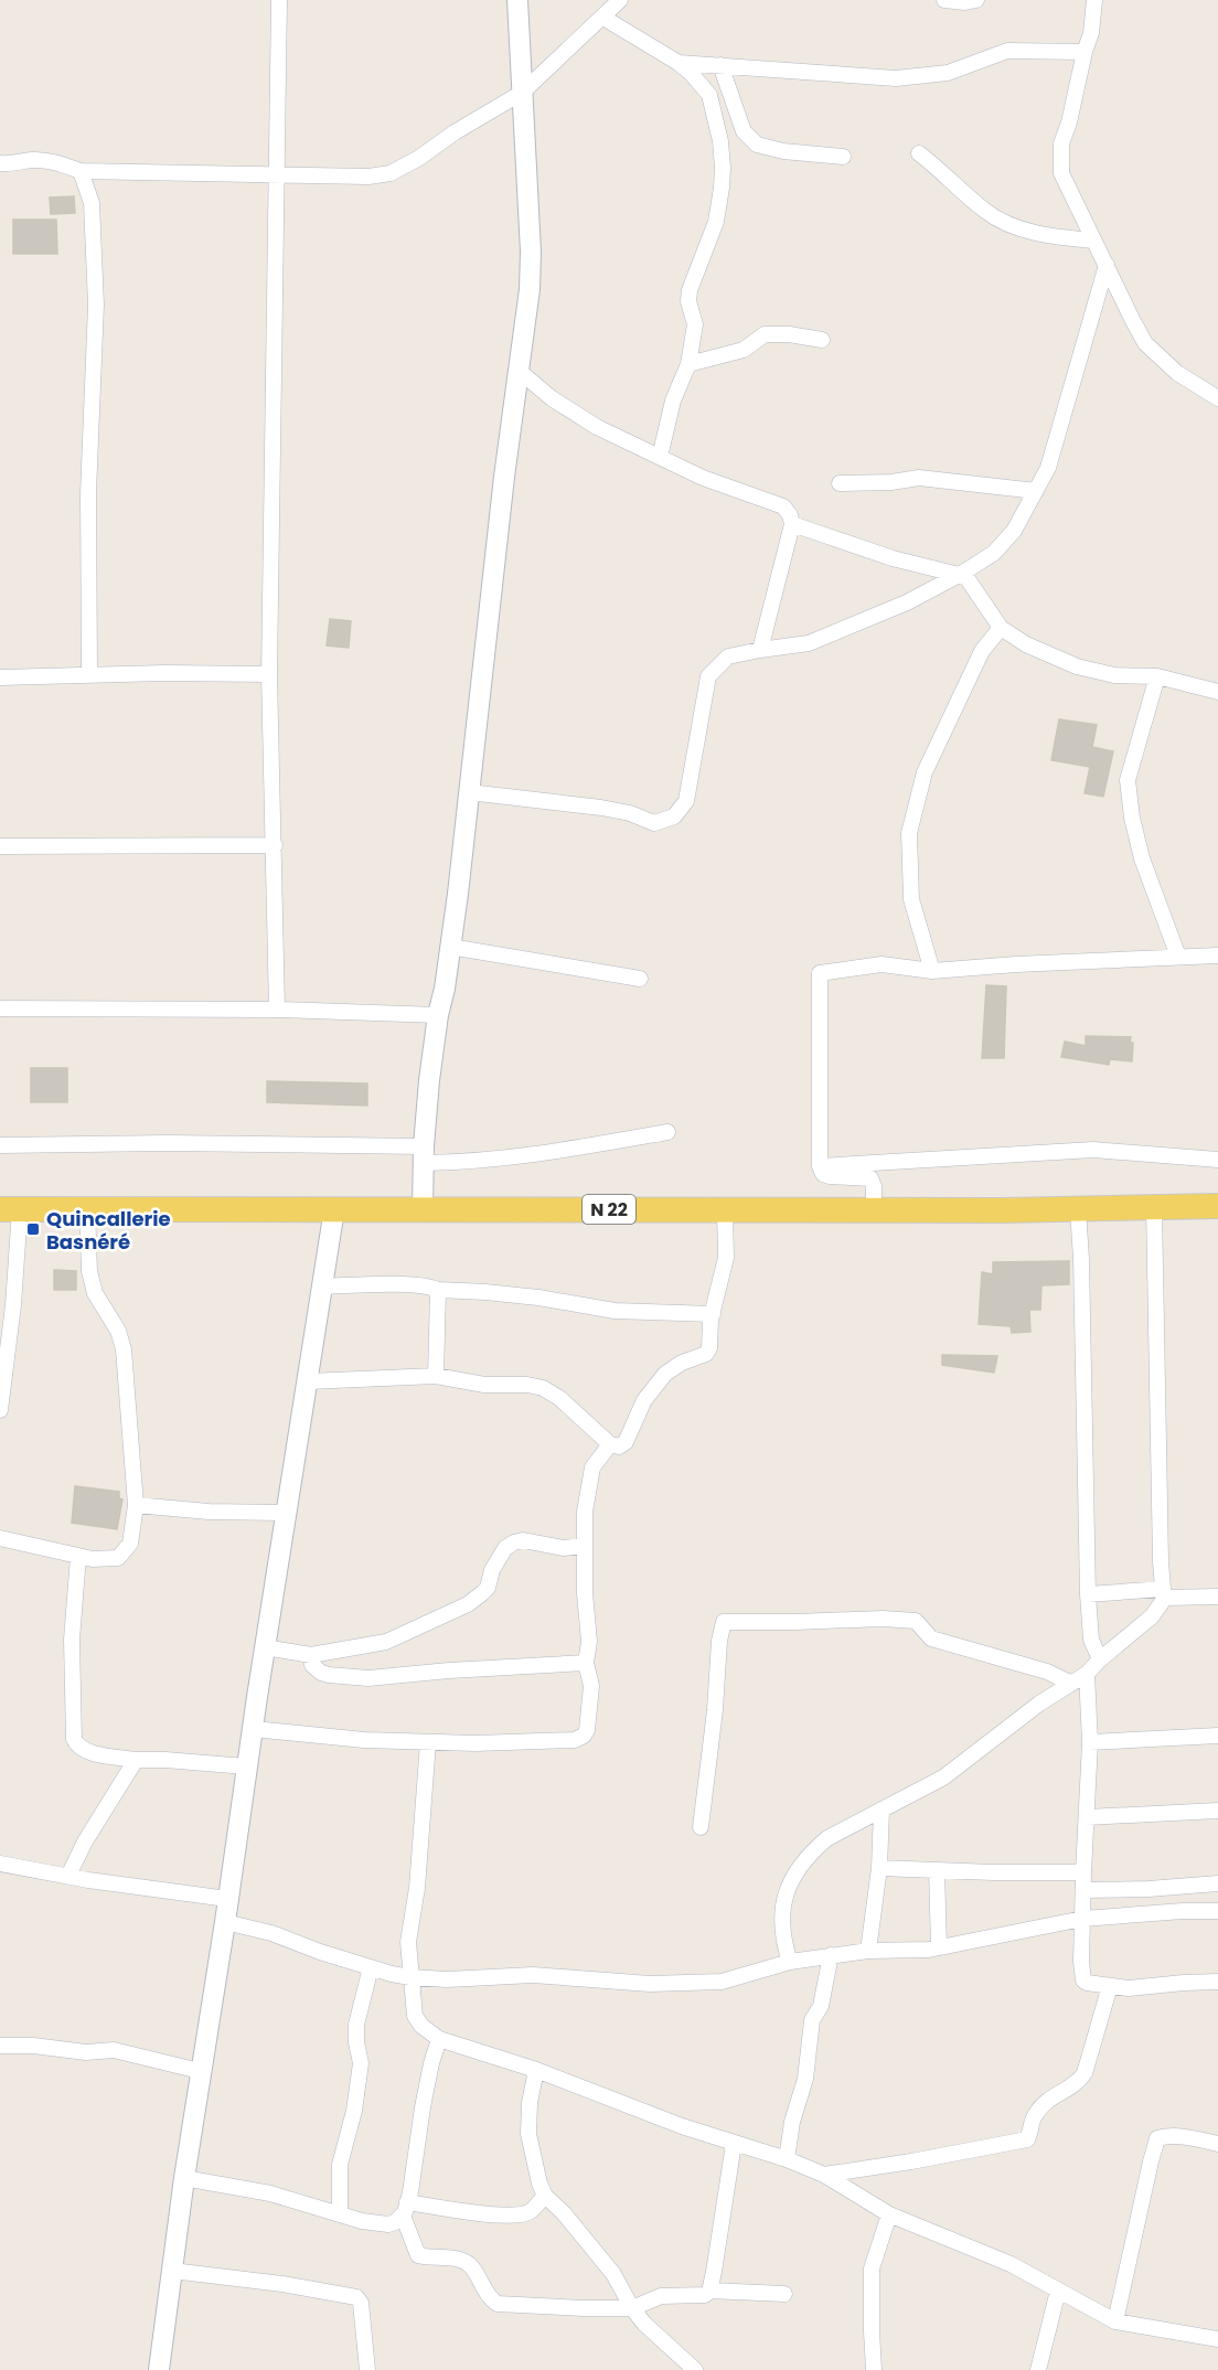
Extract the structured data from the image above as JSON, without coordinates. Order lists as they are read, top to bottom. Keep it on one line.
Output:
{"streets":{"main road":["N 22"]},"places":{"transit":["Quincallerie Basnéré"]}}
